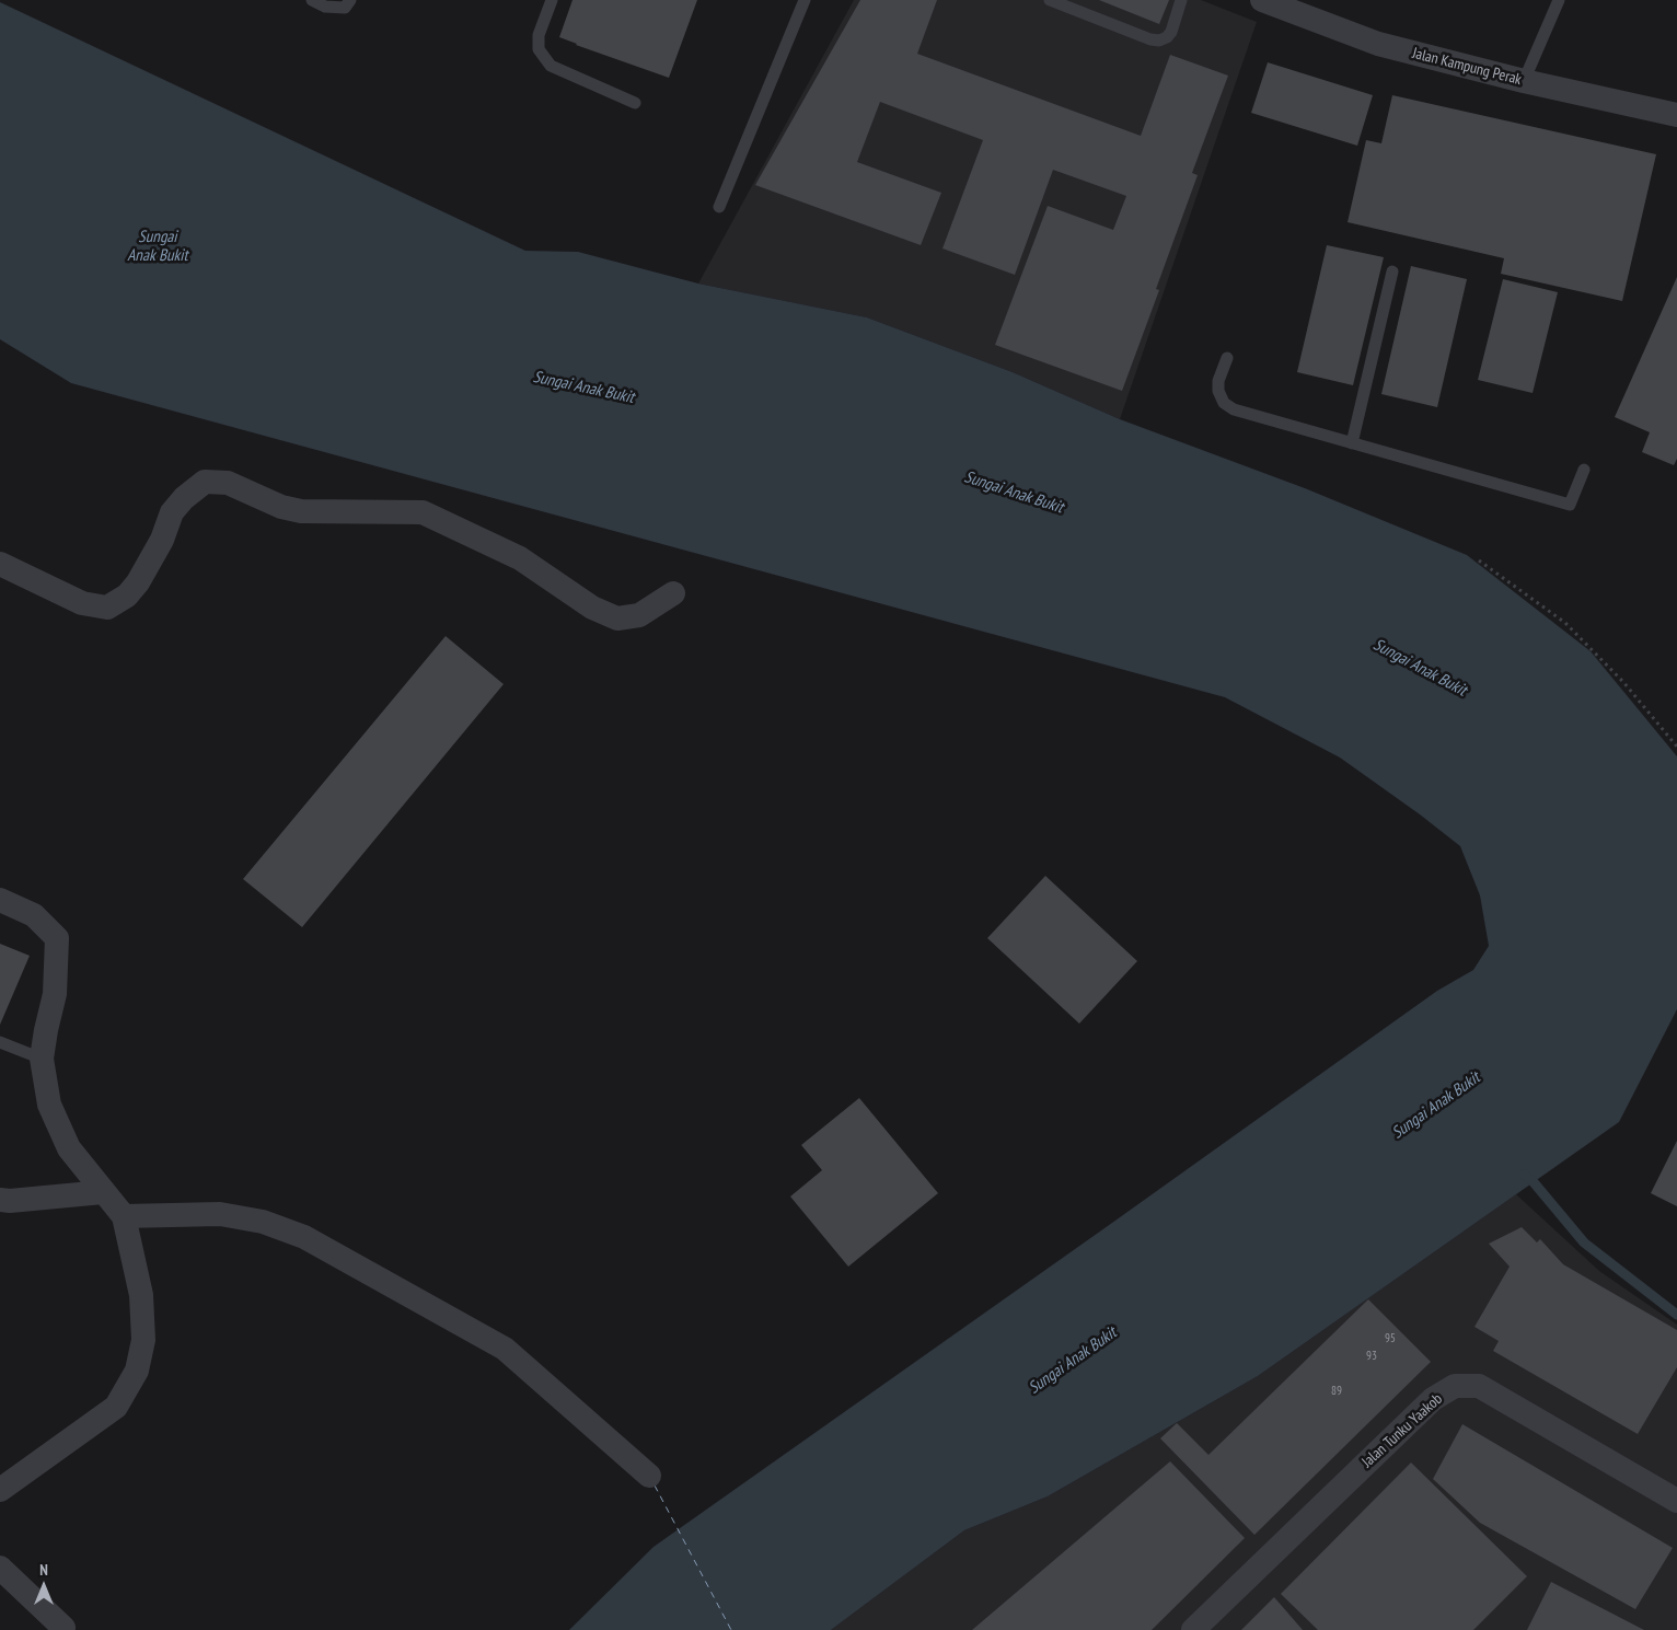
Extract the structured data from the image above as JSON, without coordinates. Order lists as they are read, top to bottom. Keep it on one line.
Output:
{"streets":{"street":["Jalan Kampung Perak","Jalan Tunku Yaakob"]},"water":["Sungai Anak Bukit"],"house_numbers":["95","93","89"],"north":"top"}
